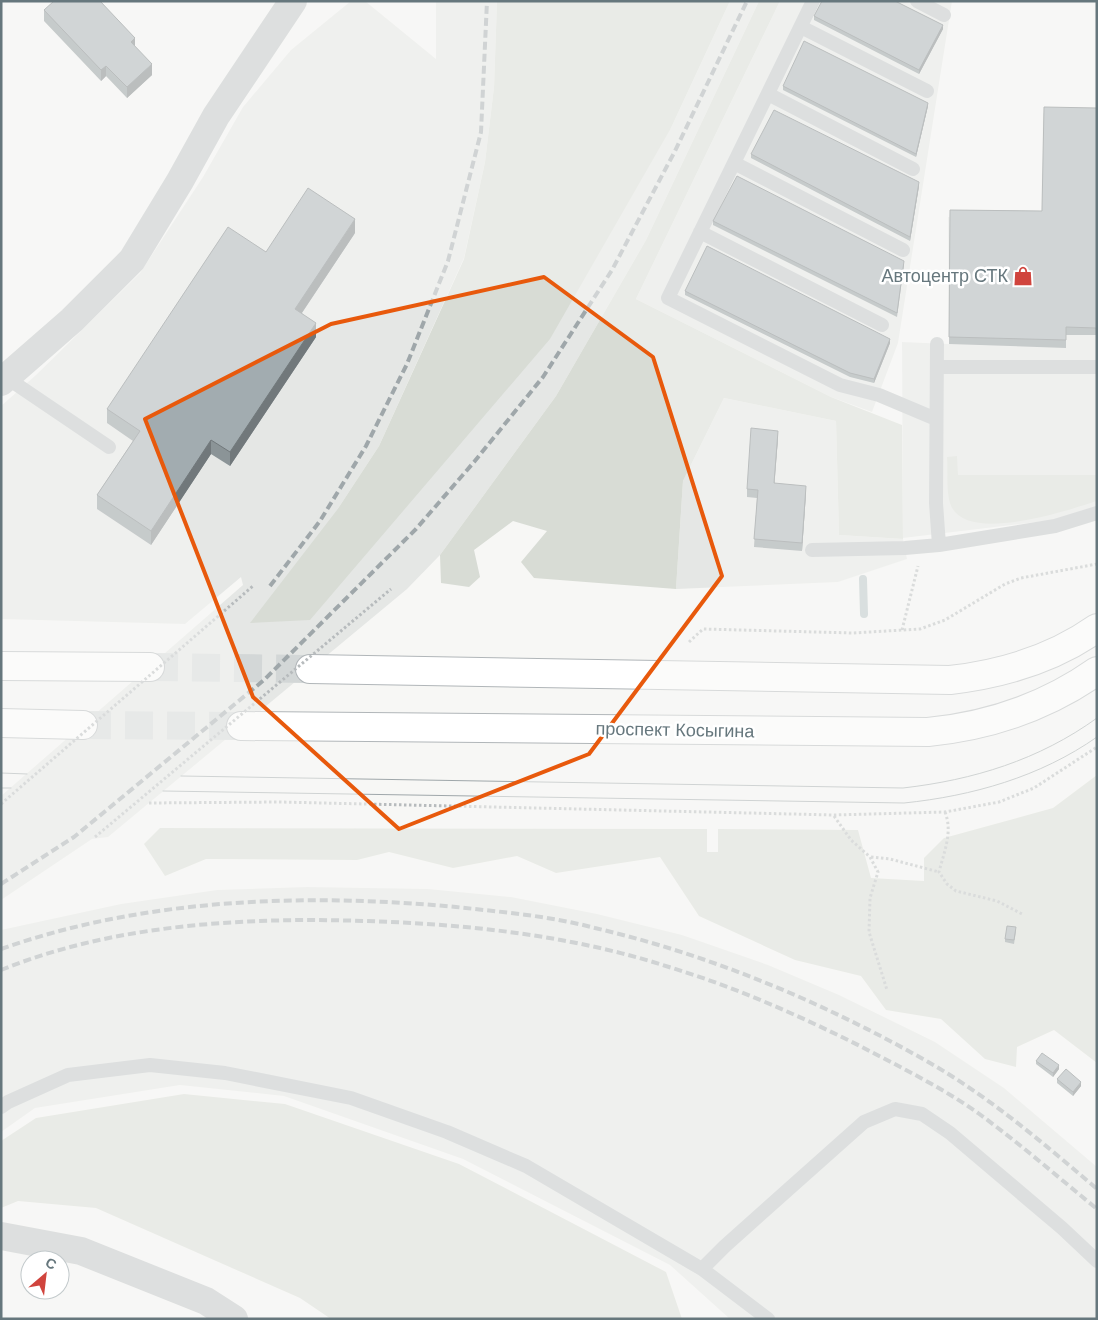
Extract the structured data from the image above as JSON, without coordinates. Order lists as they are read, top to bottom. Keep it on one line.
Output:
{"streets":{"main road":["проспект Косыгина"]},"places":{"shop":["Автоцентр СТК"]},"north":"top right"}
